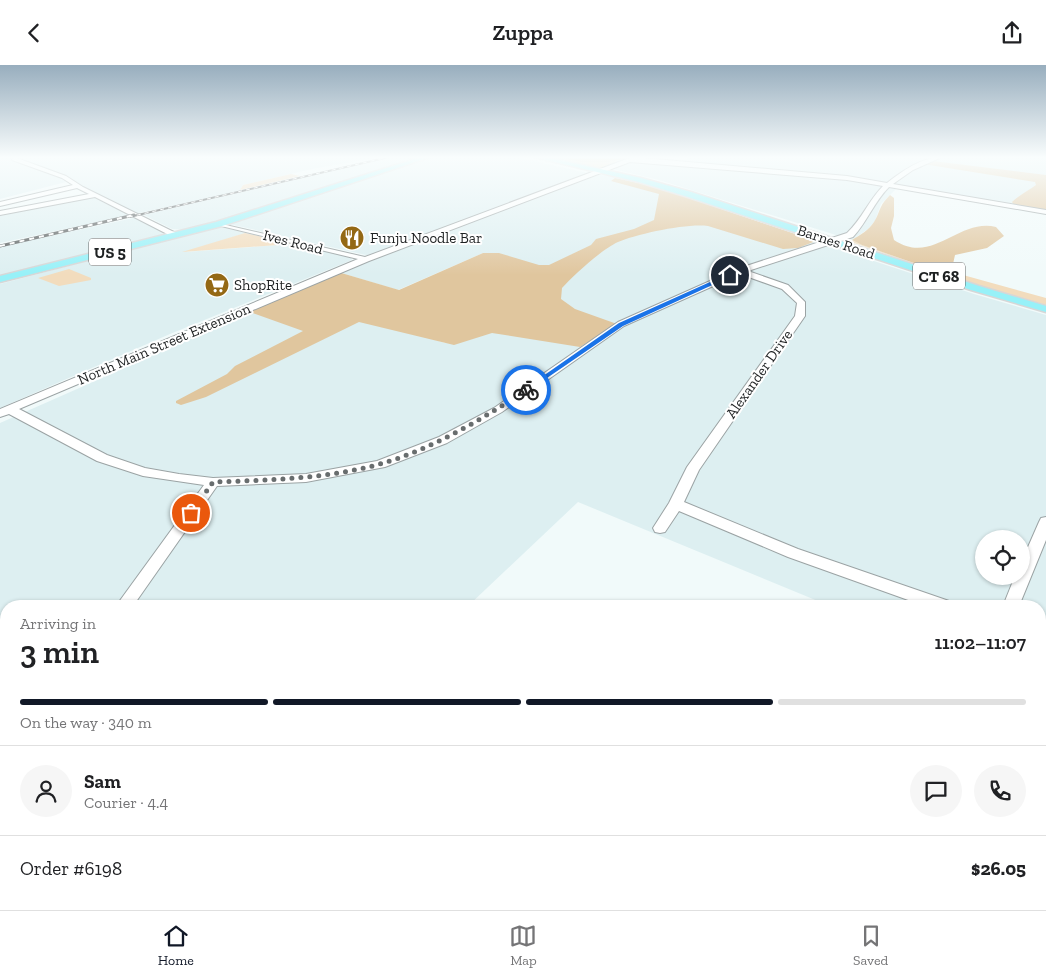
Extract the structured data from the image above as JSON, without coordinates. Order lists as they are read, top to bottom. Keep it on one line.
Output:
{"streets":{"main road":["Barnes Road","US 5","CT 68"],"street":["Ives Road","North Main Street Extension","Alexander Drive"]},"crossings":[["Ives Road","US 5"],["Ives Road","North Main Street Extension"]],"places":{"restaurant":["Funju Noodle Bar"],"supermarket":["ShopRite"]},"page":{"header":"Zuppa","heading":["3 min","Arriving in","11:02–11:07"],"panel":["Sam","Courier · 4.4","Order #6198","$26.05"],"bar":"On the way · 340 m","tabs":["Home","Map","Saved"]}}
